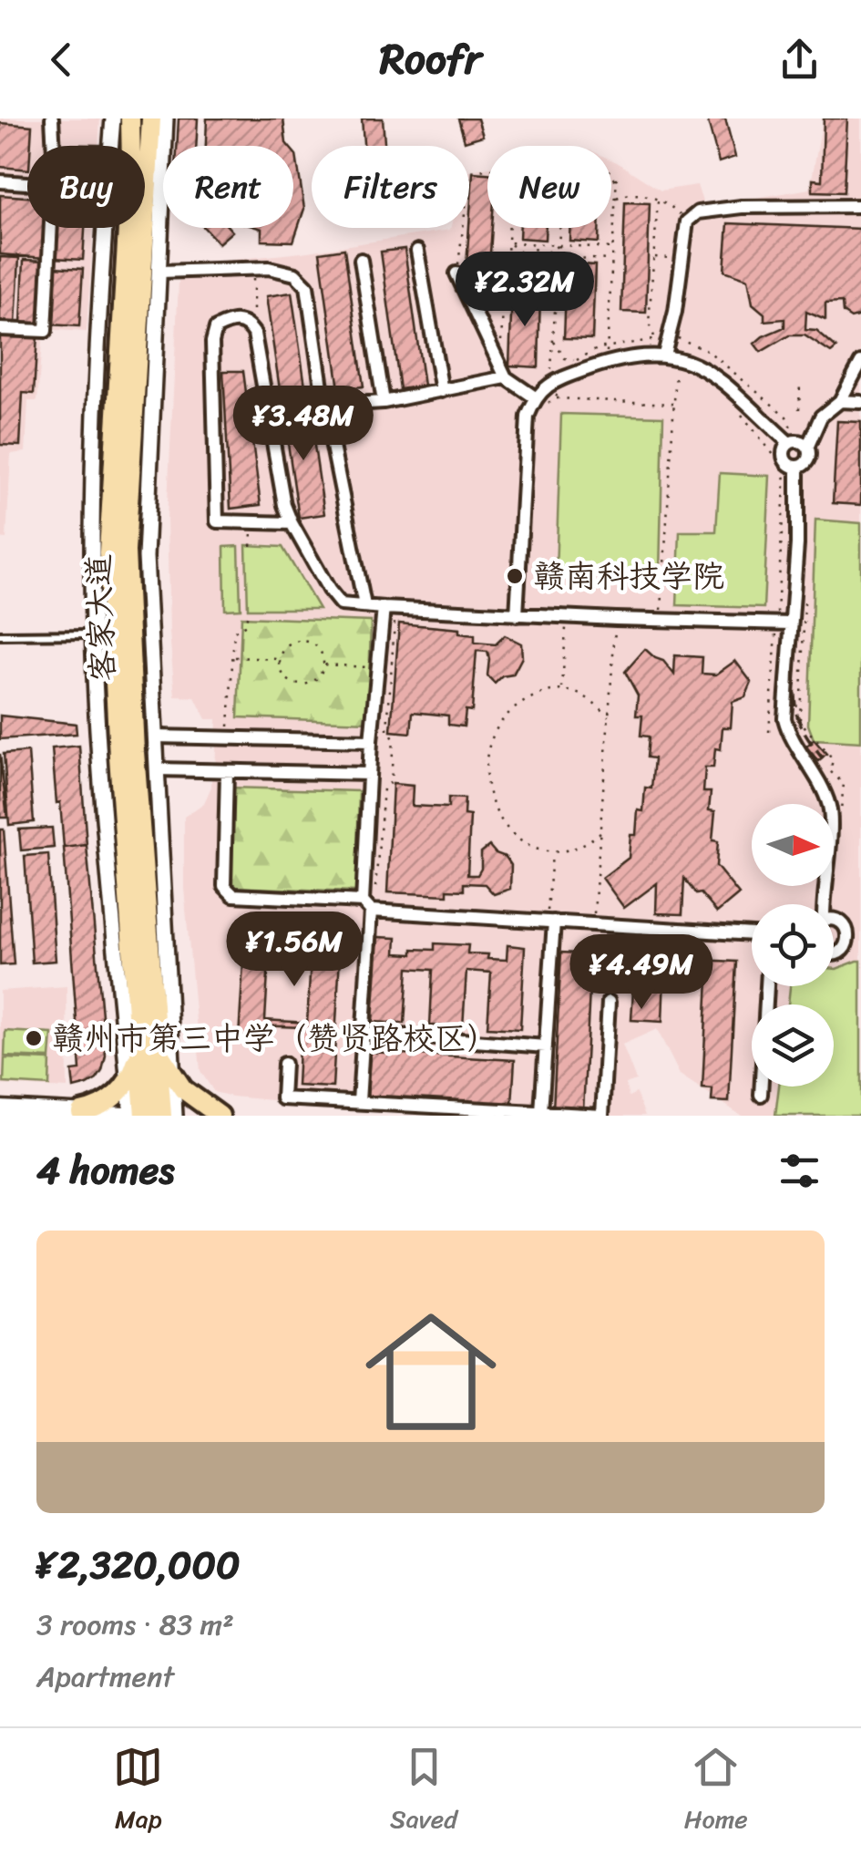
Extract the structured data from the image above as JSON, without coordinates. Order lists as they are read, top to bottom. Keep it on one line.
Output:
{"streets":{"main road":["客家大道"]},"places":["赣南科技学院","赣州市第三中学（赞贤路校区）"],"north":"right","page":{"header":"Roofr","chip":["Buy","Rent","Filters","New"],"price":["¥2.32M","¥3.48M","¥1.56M","¥4.49M"],"heading":"4 homes","list":[{"name":"¥2,320,000","note":"3 rooms · 83 m² · Apartment"}],"tabs":["Map","Saved","Home"]}}
